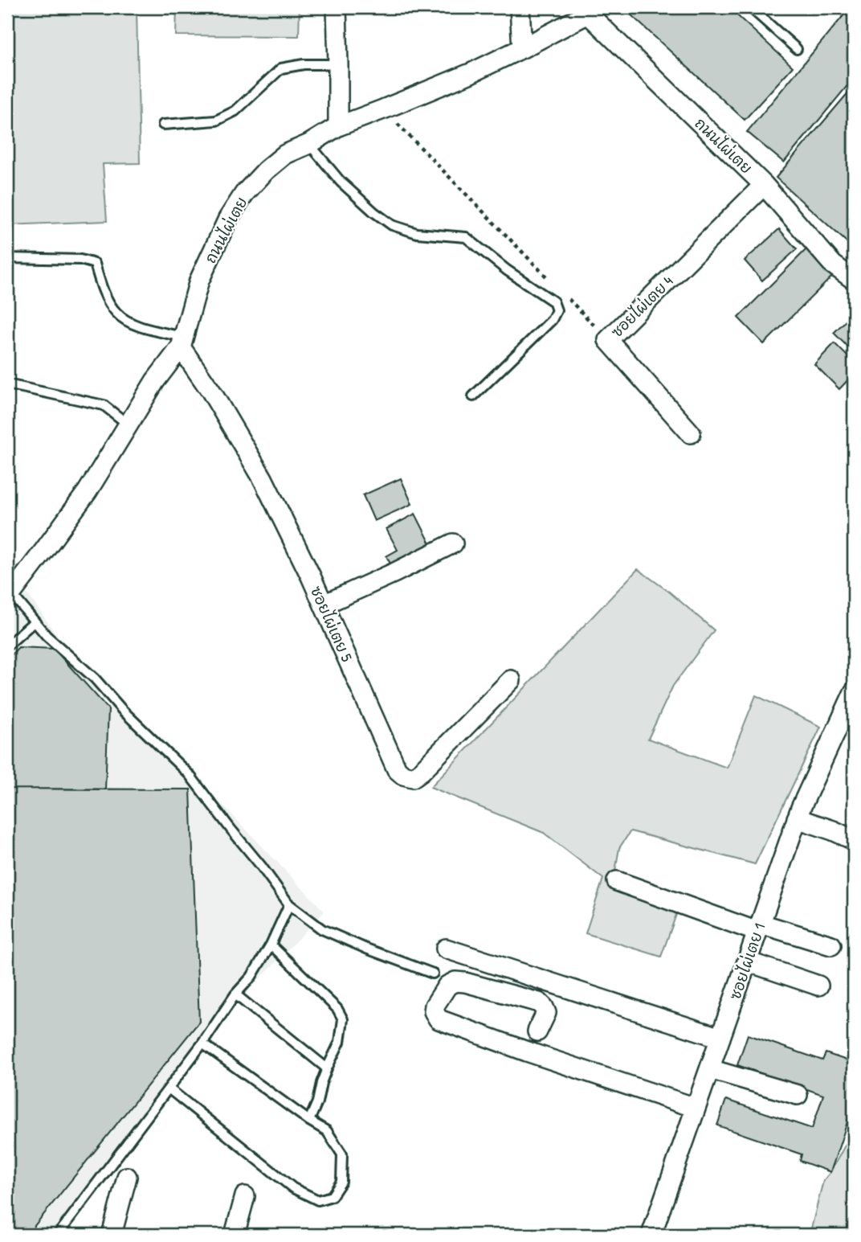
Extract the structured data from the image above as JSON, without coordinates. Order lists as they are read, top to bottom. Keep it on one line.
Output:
{"streets":{"street":["ถนนไผ่เตย","ซอยไผ่เตย 4","ซอยไผ่เตย 5","ซอยไผ่เตย 1"]},"crossings":[["ถนนไผ่เตย","ซอยไผ่เตย 4"],["ถนนไผ่เตย","ซอยไผ่เตย 5"]]}
